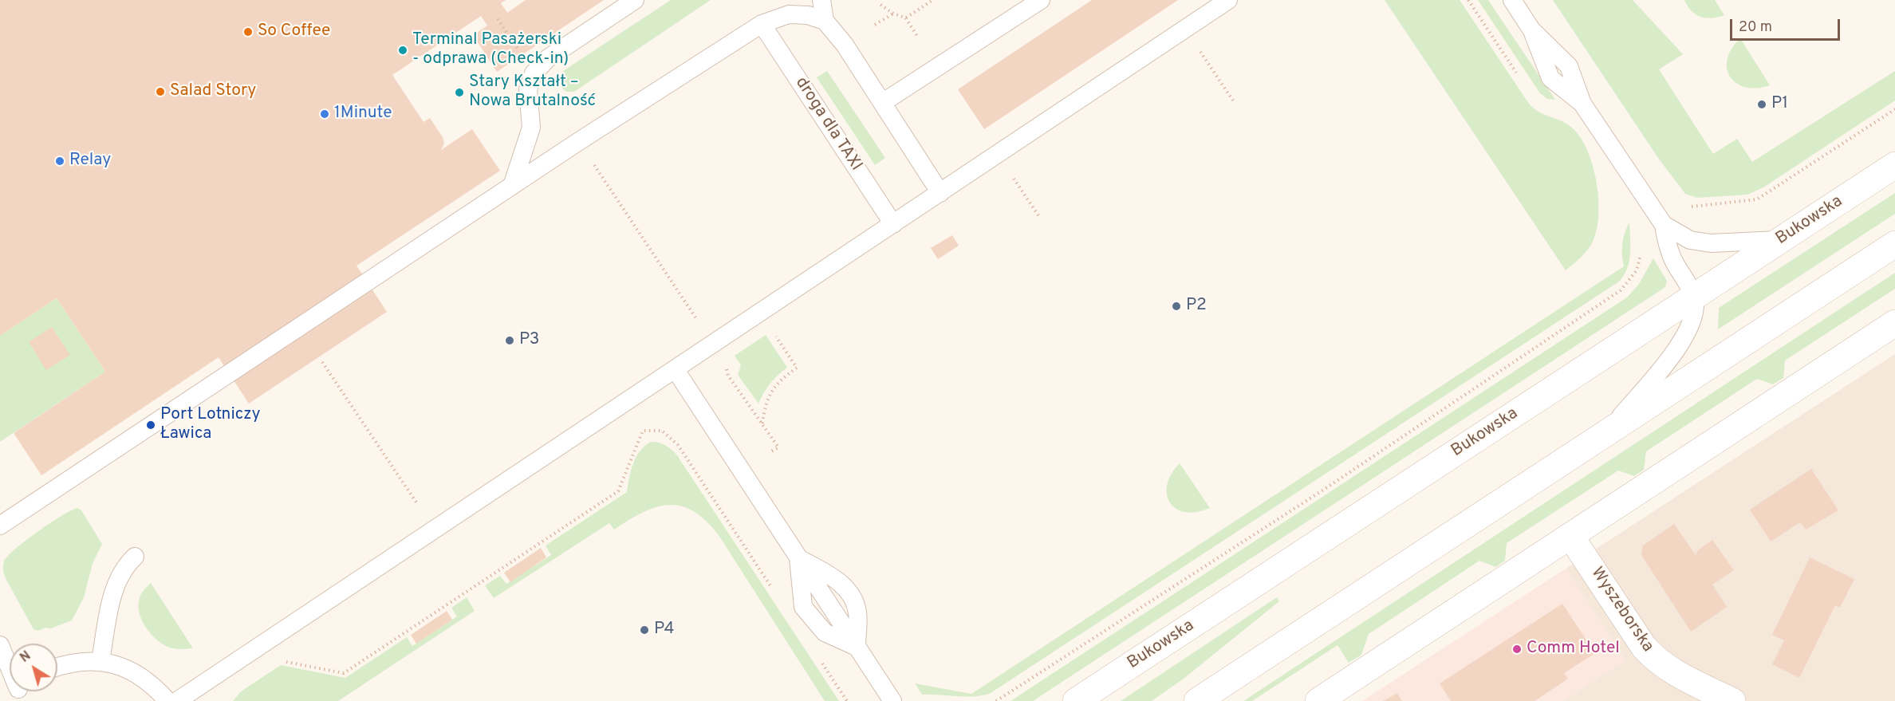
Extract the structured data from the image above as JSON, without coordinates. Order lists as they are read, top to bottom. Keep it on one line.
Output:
{"streets":{"main road":["Bukowska","Wyszeborska"],"lane":["droga dla TAXI"]},"places":["So Coffee","Terminal Pasażerski - odprawa (Check-in)","Salad Story","Stary Kształt – Nowa Brutalność","P1","1Minute","Relay","P2","P3","Port Lotniczy Ławica","P4","Comm Hotel"],"scale_bar":"20 m","north":"top left"}
